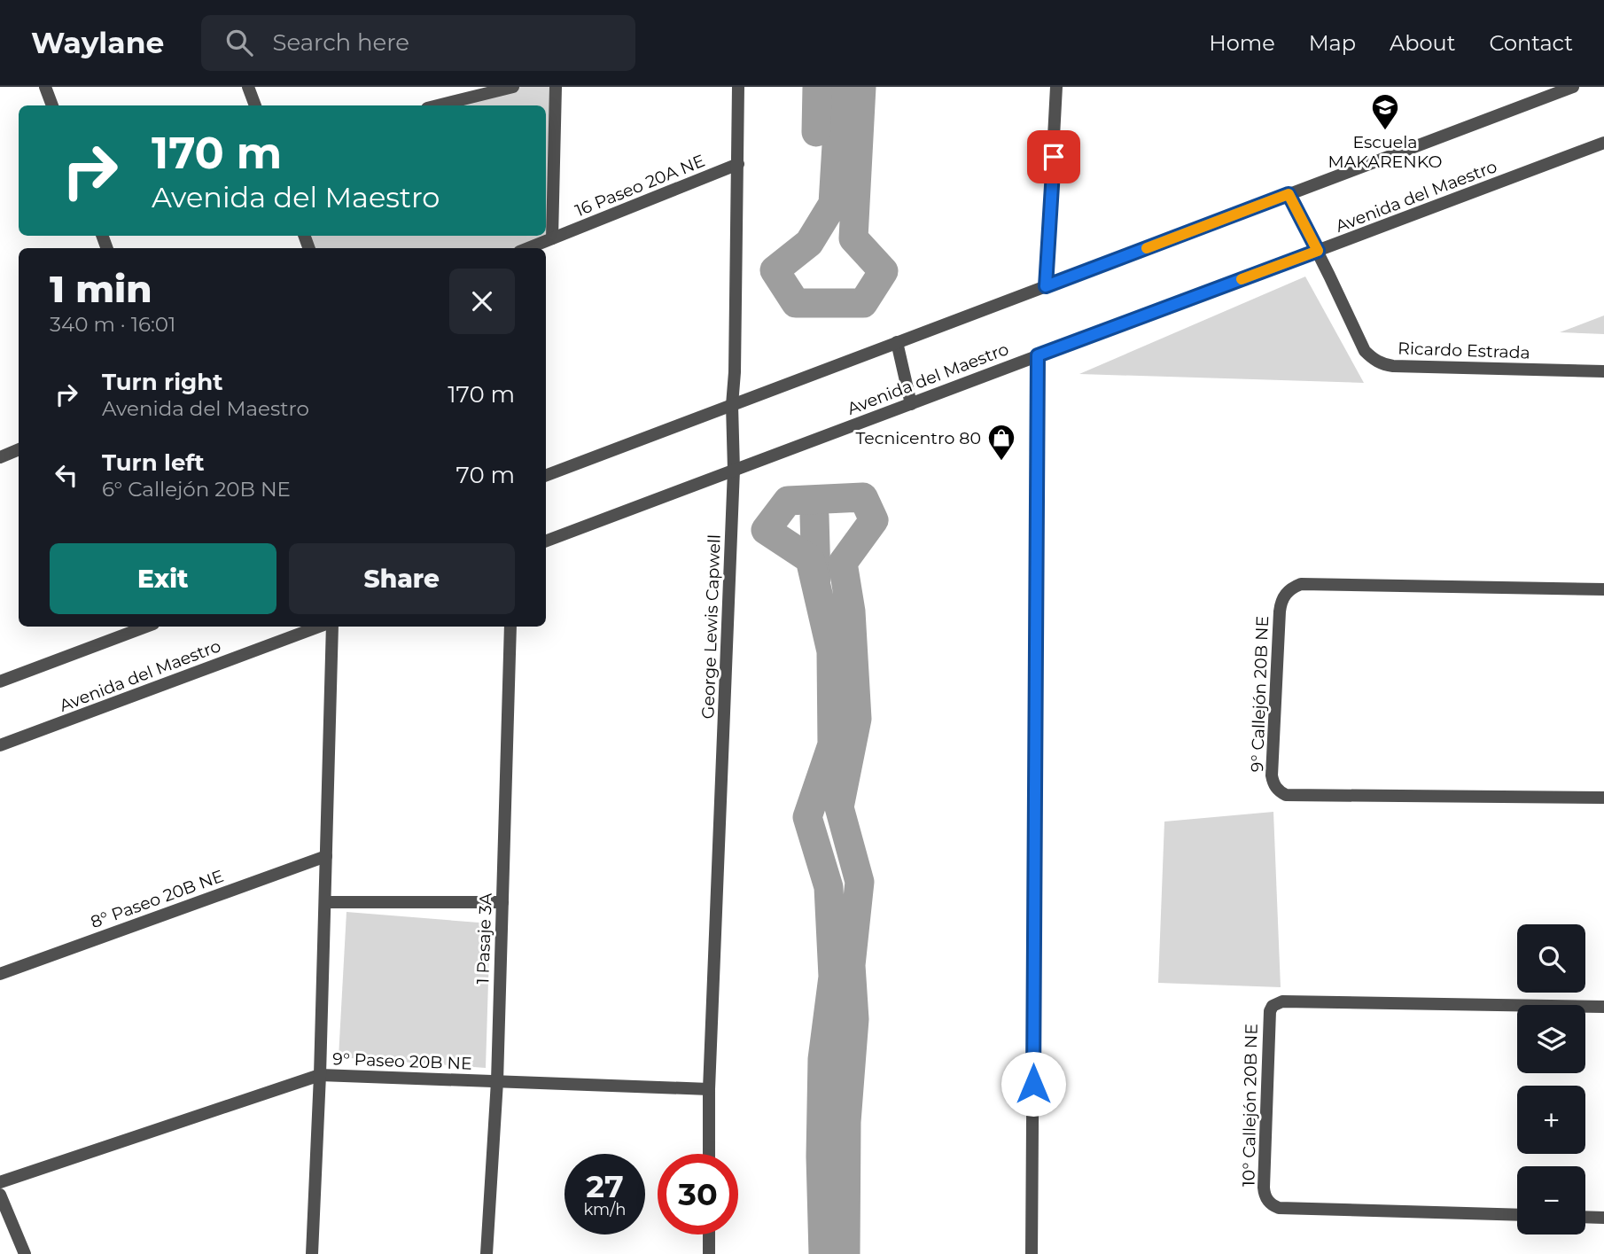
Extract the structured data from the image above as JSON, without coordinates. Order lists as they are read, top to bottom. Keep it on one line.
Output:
{"streets":{"street":["16 Paseo 20A NE","Avenida del Maestro","Ricardo Estrada","George Lewis Capwell","9° Callejón 20B NE","8° Paseo 20B NE","1 Pasaje 3A","9° Paseo 20B NE","10° Callejón 20B NE"]},"crossings":[["16 Paseo 20A NE","George Lewis Capwell"],["Avenida del Maestro","Ricardo Estrada"],["Avenida del Maestro","George Lewis Capwell"],["George Lewis Capwell","9° Paseo 20B NE"],["1 Pasaje 3A","9° Paseo 20B NE"]],"places":{"school or university":["Escuela MAKARENKO"],"shop":["Tecnicentro 80"]},"page":{"header":"Waylane","search":"Search here","nav":["Home","Map","About","Contact"],"turn":["170 m","Avenida del Maestro"],"heading":["1 min","340 m · 16:01"],"list":[{"name":"Turn right","note":"Avenida del Maestro","value":"170 m"},{"name":"Turn left","note":"6° Callejón 20B NE","value":"70 m"}],"buttons":["Exit","Share"],"map_buttons":["+","−"],"speed":"27 km/h","limit":"30"}}
